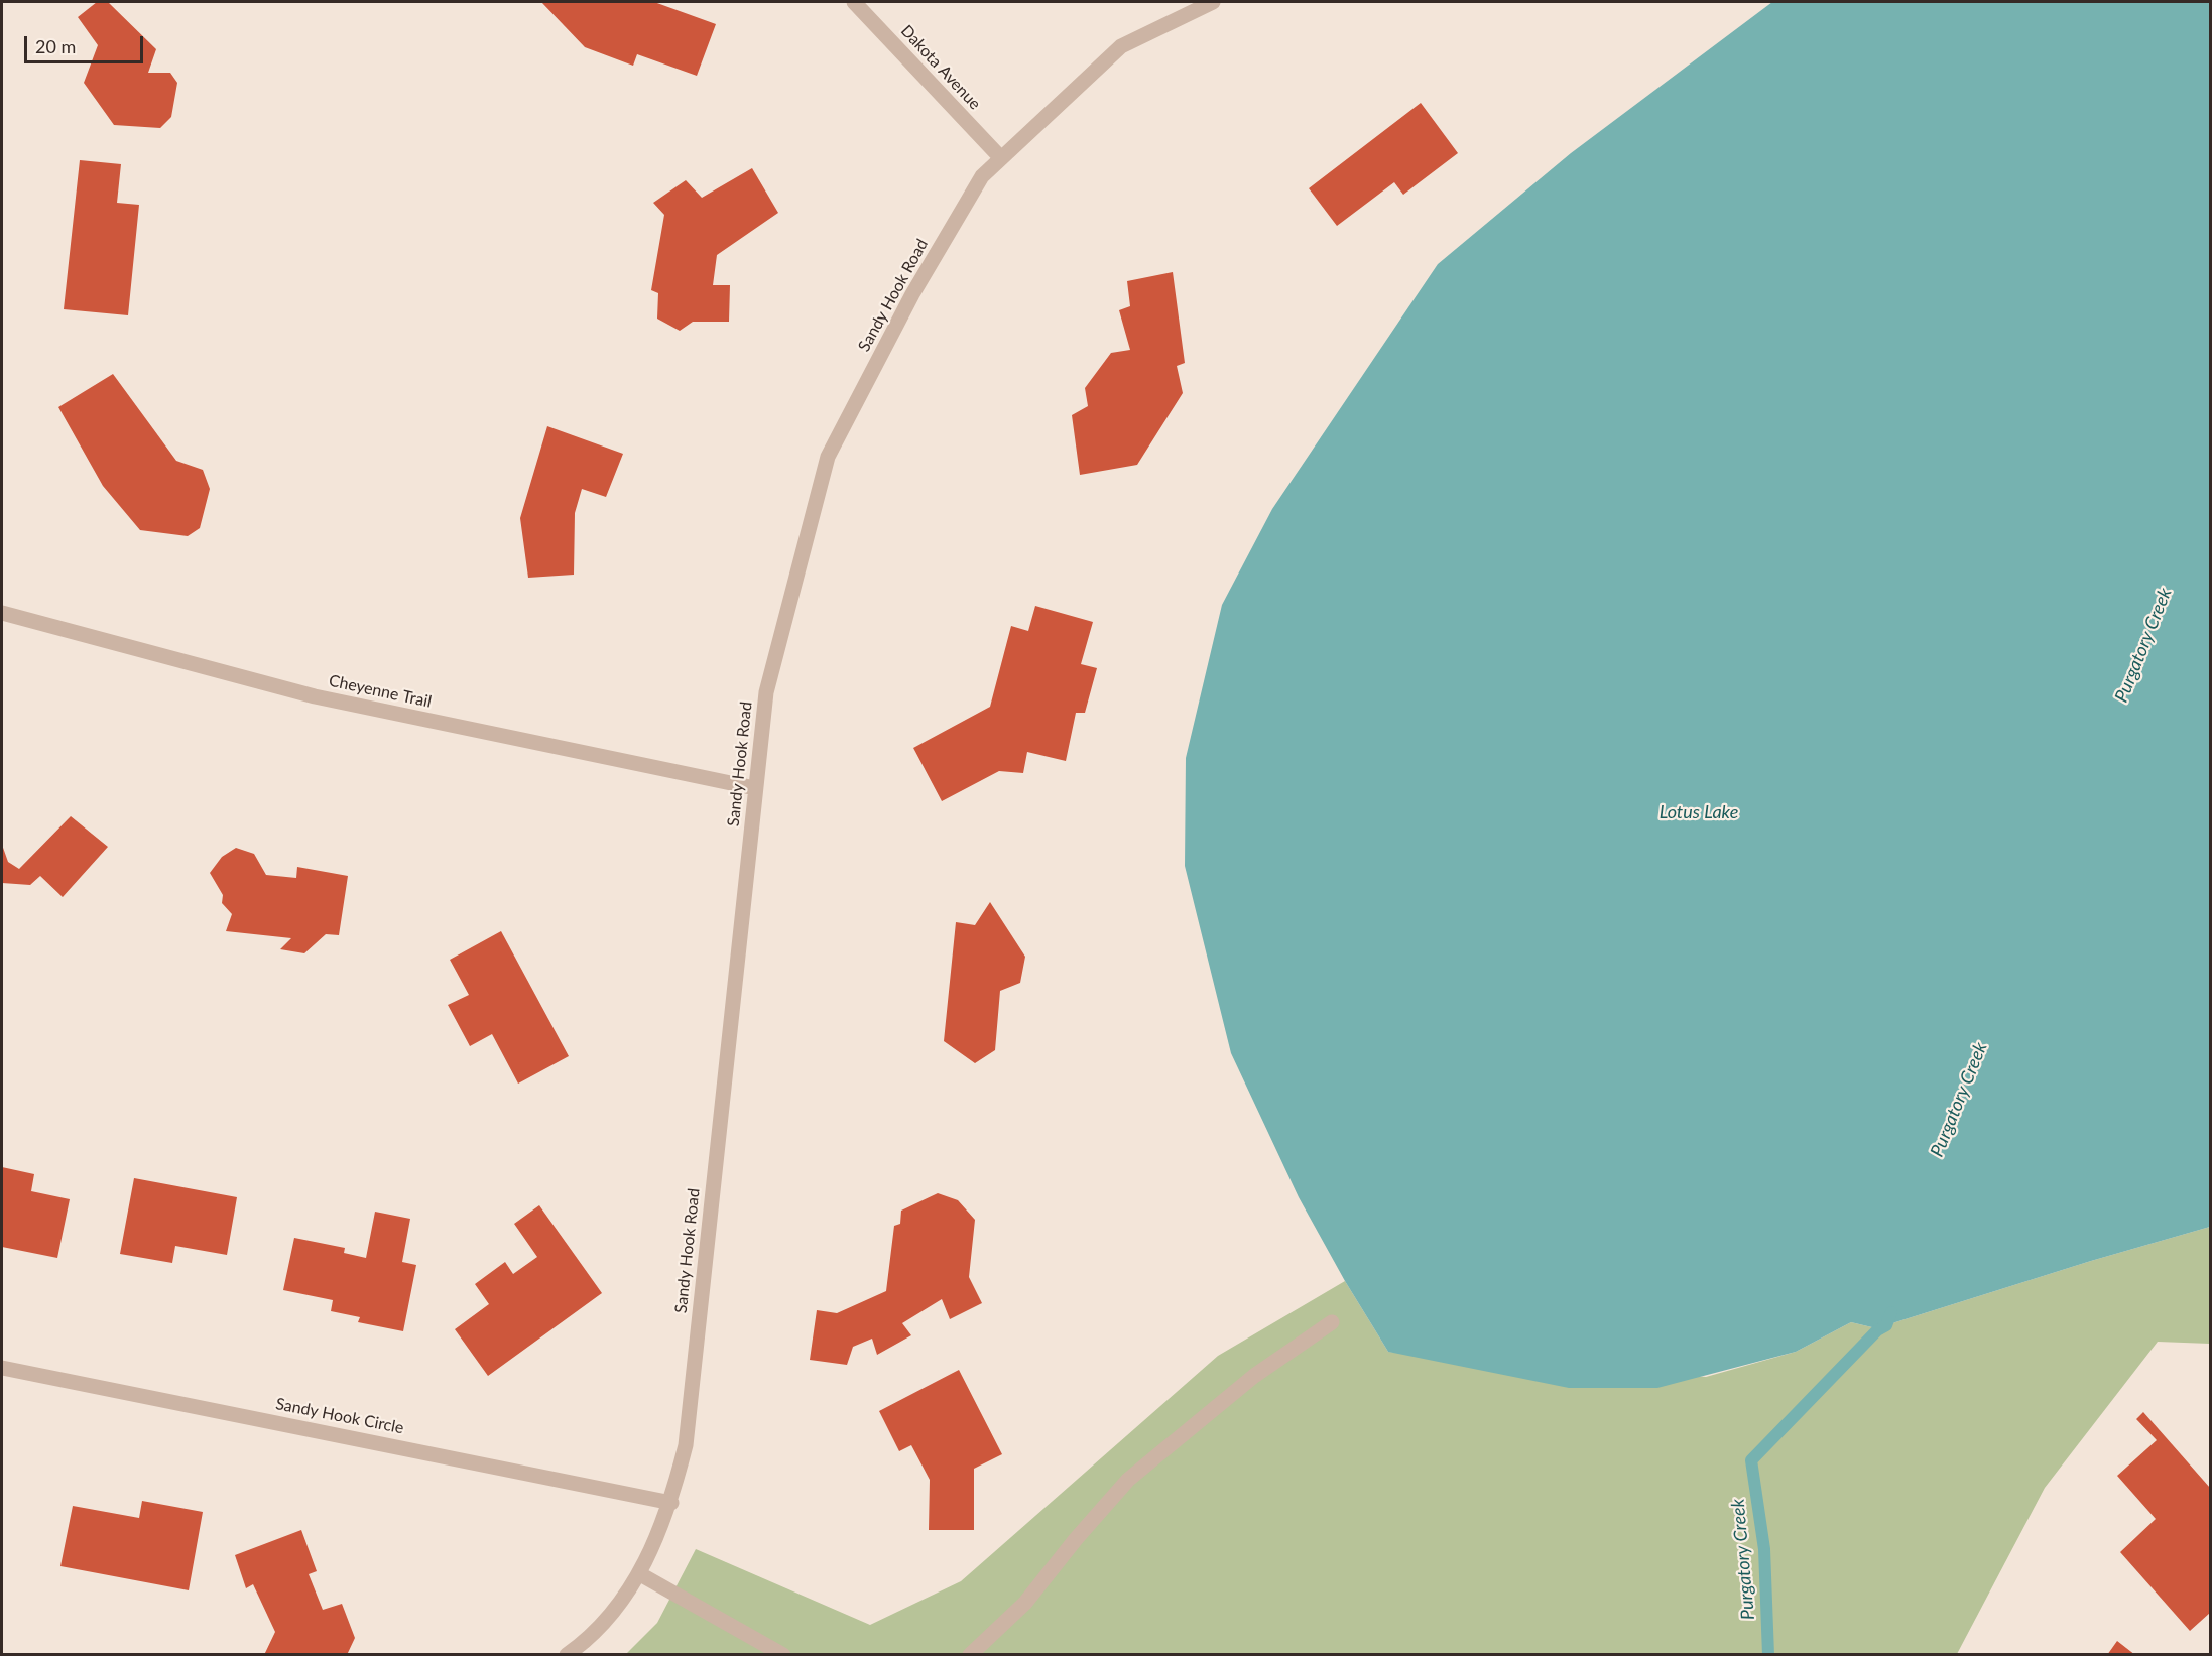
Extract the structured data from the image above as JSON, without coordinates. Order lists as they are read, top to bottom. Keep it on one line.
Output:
{"streets":{"street":["Dakota Avenue","Sandy Hook Road","Cheyenne Trail","Sandy Hook Circle"]},"crossings":[["Dakota Avenue","Sandy Hook Road"],["Sandy Hook Road","Cheyenne Trail"],["Sandy Hook Road","Sandy Hook Circle"]],"water":["Purgatory Creek","Lotus Lake"],"scale_bar":"20 m"}
